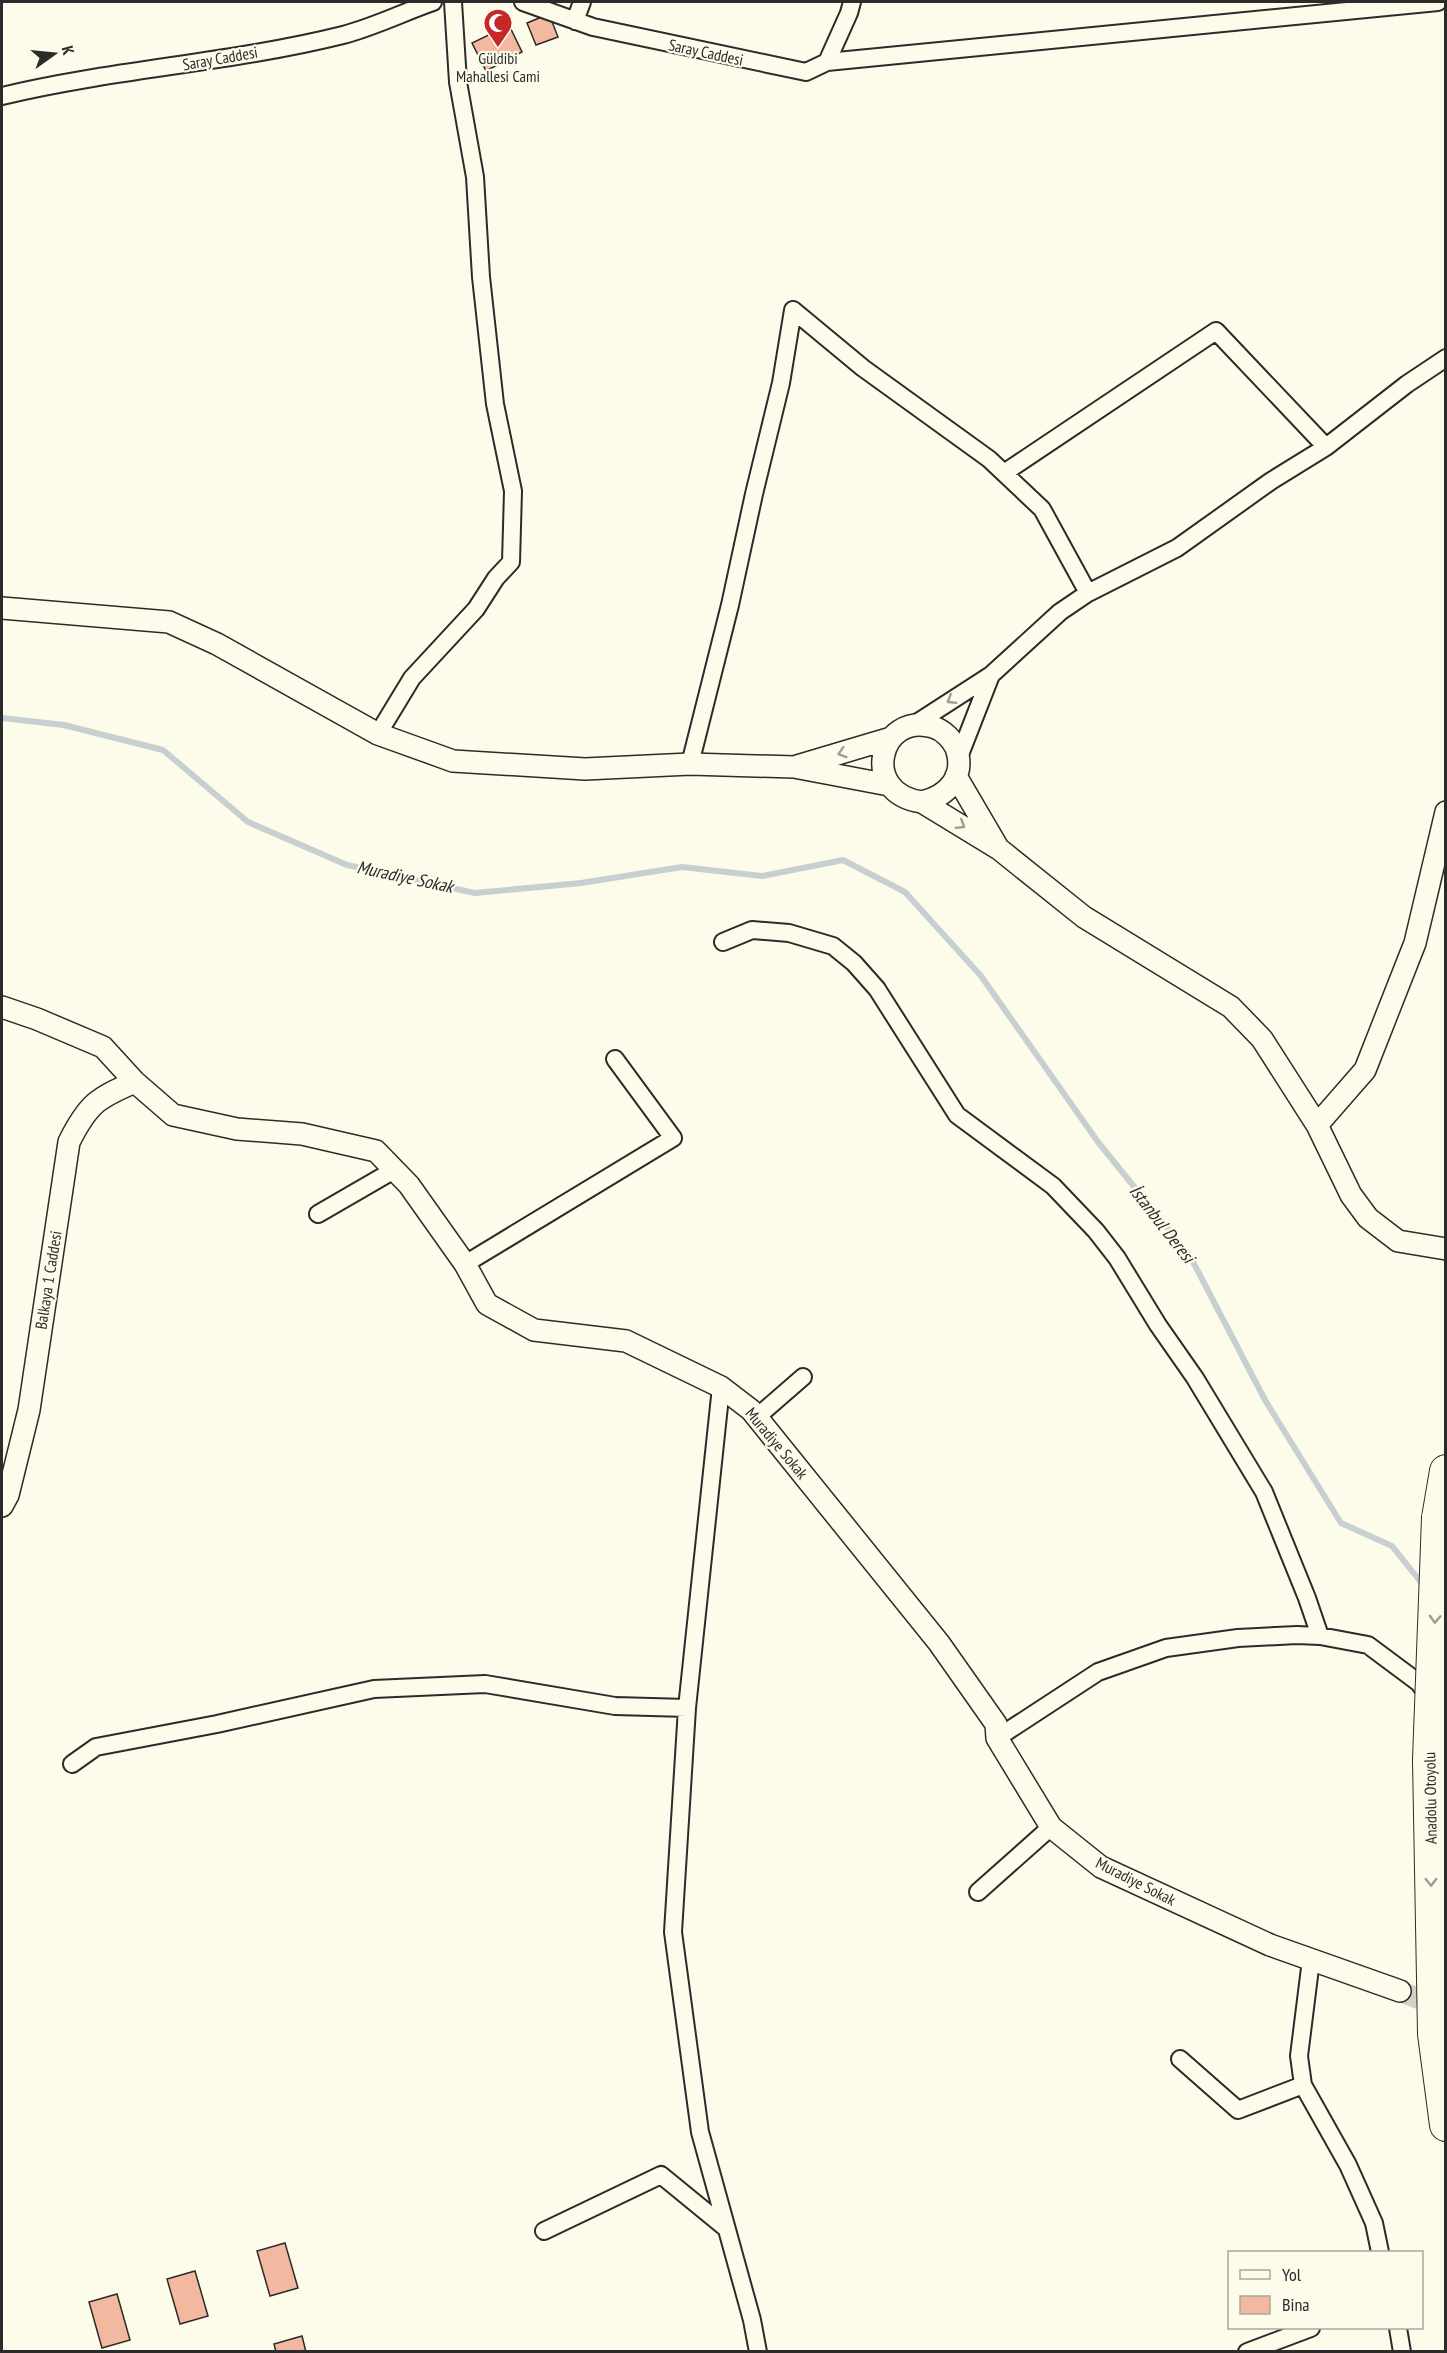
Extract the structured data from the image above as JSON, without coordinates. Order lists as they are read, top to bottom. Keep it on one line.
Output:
{"streets":{"highway":["Anadolu Otoyolu"],"street":["Saray Caddesi","Balkaya 1 Caddesi","Muradiye Sokak"]},"crossings":[["Balkaya 1 Caddesi","Muradiye Sokak"]],"one_way":["Anadolu Otoyolu"],"water":["Muradiye Sokak","İstanbul Deresi"],"places":{"mosque":["Güldibi Mahallesi Cami"]},"legend":["Yol","Bina"],"north":"right"}
